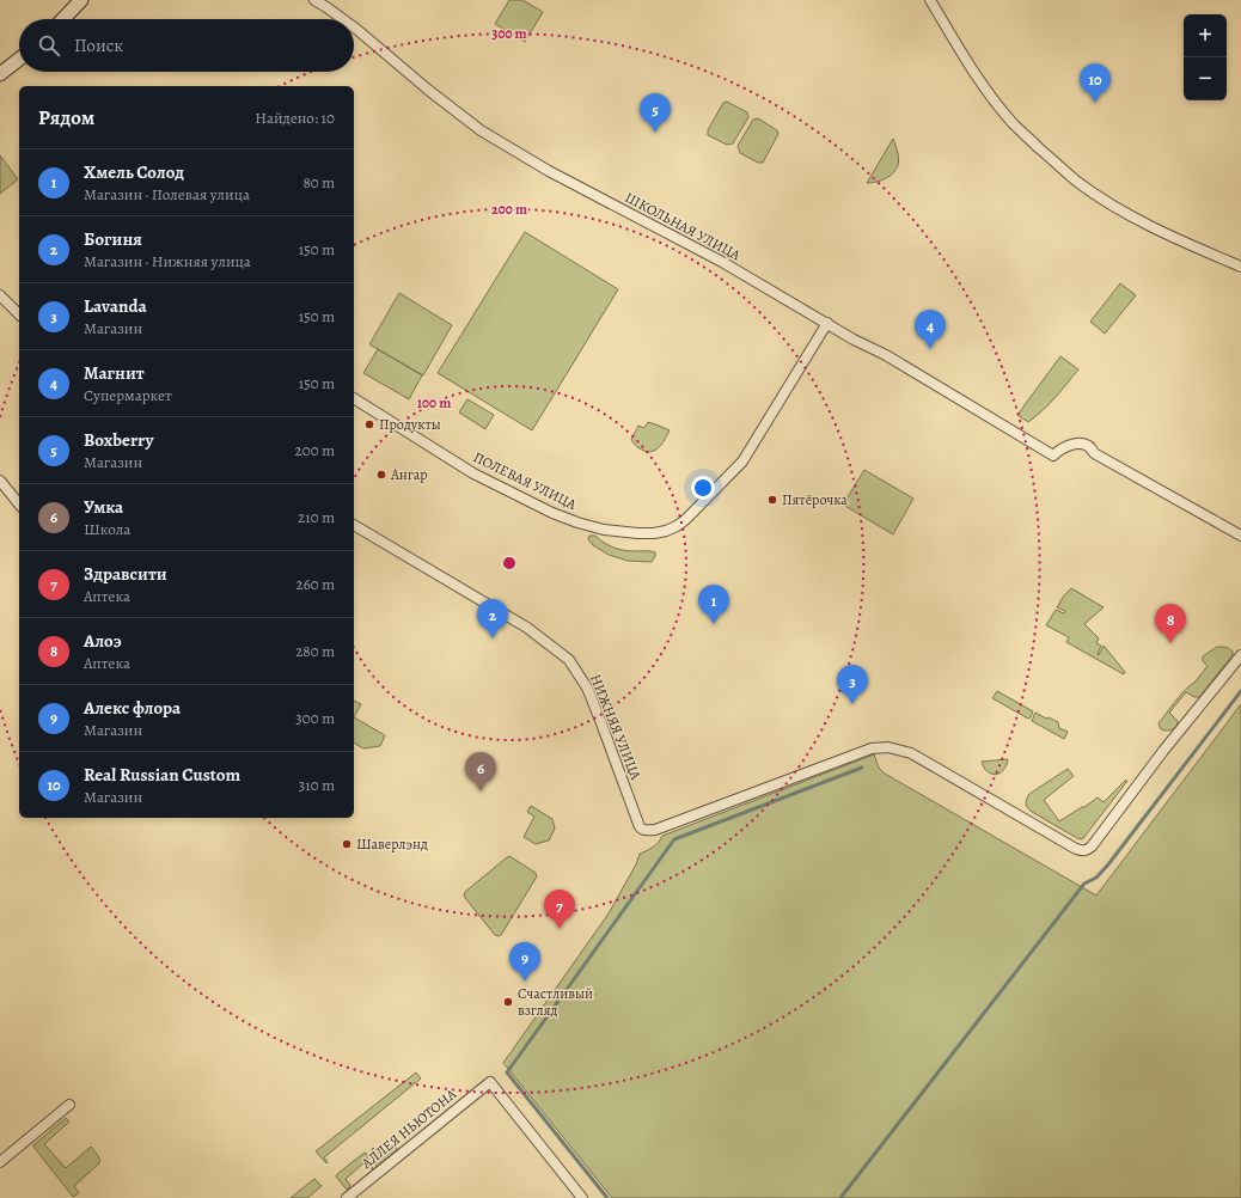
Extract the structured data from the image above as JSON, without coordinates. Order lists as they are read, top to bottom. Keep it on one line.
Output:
{"streets":{"street":["ШКОЛЬНАЯ УЛИЦА","ПОЛЕВАЯ УЛИЦА","НИЖНЯЯ УЛИЦА","АЛЛЕЯ НЬЮТОНА"]},"crossings":[["ШКОЛЬНАЯ УЛИЦА","ПОЛЕВАЯ УЛИЦА"]],"places":["Продукты","Ангар","Пятёрочка","Шаверлэнд","Счастливый взгляд"],"page":{"map_buttons":["+","−"],"search":"Поиск","pins":["10","5","4","1","2","8","3","6","7","9"],"heading":["Рядом","Найдено: 10"],"list":[{"mark":"1","name":"Хмель Солод","note":"Магазин · Полевая улица","value":"80 m"},{"mark":"2","name":"Богиня","note":"Магазин · Нижняя улица","value":"150 m"},{"mark":"3","name":"Lavanda","note":"Магазин","value":"150 m"},{"mark":"4","name":"Магнит","note":"Супермаркет","value":"150 m"},{"mark":"5","name":"Boxberry","note":"Магазин","value":"200 m"},{"mark":"6","name":"Умка","note":"Школа","value":"210 m"},{"mark":"7","name":"Здравсити","note":"Аптека","value":"260 m"},{"mark":"8","name":"Алоэ","note":"Аптека","value":"280 m"},{"mark":"9","name":"Алекс флора","note":"Магазин","value":"300 m"},{"mark":"10","name":"Real Russian Custom","note":"Магазин","value":"310 m"}]},"rings":["300 m","200 m","100 m"]}
